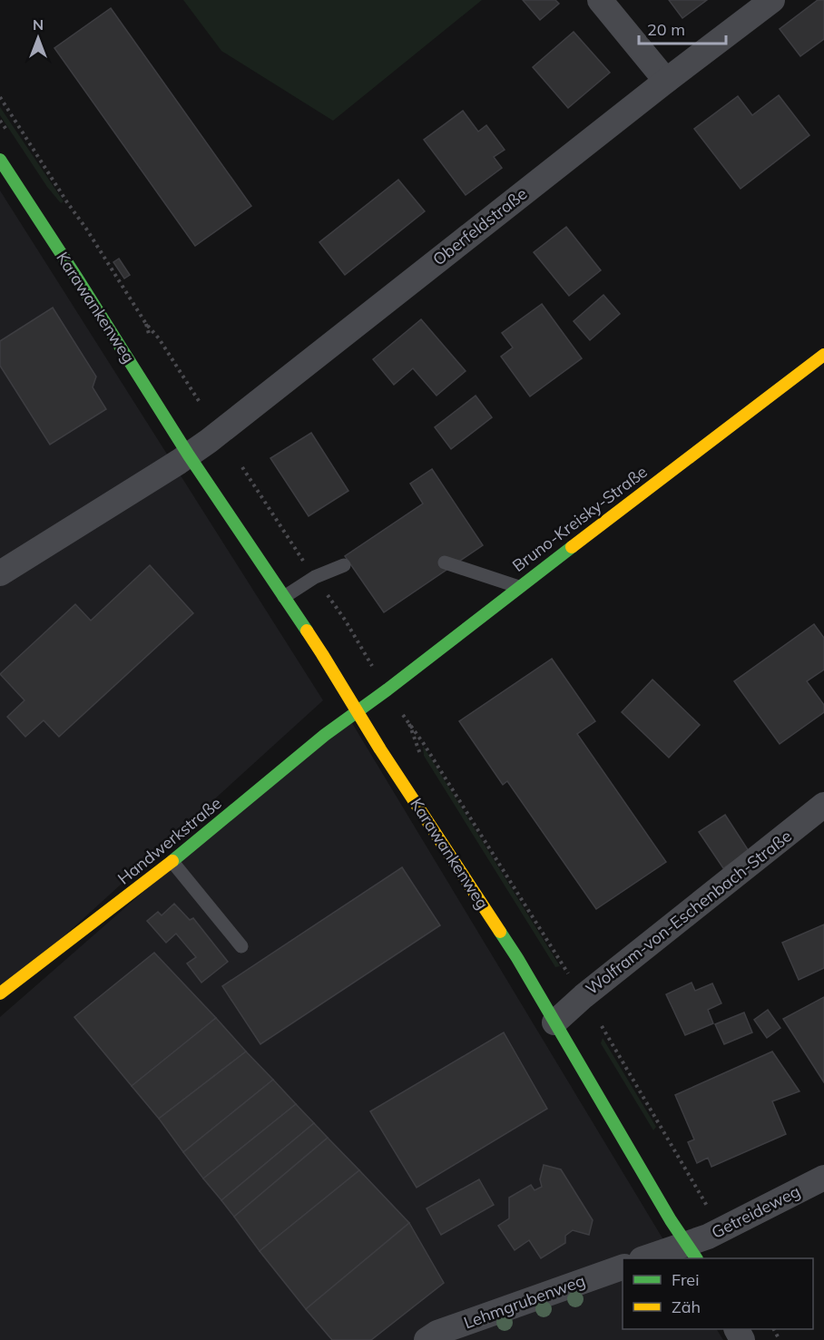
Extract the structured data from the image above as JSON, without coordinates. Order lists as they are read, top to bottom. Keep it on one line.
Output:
{"streets":{"street":["Oberfeldstraße","Karawankenweg","Bruno-Kreisky-Straße","Handwerkstraße","Wolfram-von-Eschenbach-Straße","Getreideweg","Lehmgrubenweg"]},"crossings":[["Oberfeldstraße","Karawankenweg"],["Karawankenweg","Bruno-Kreisky-Straße"],["Karawankenweg","Handwerkstraße"],["Karawankenweg","Wolfram-von-Eschenbach-Straße"],["Karawankenweg","Getreideweg"],["Bruno-Kreisky-Straße","Handwerkstraße"]],"legend":["Frei","Zäh"],"scale_bar":"20 m","north":"top"}
